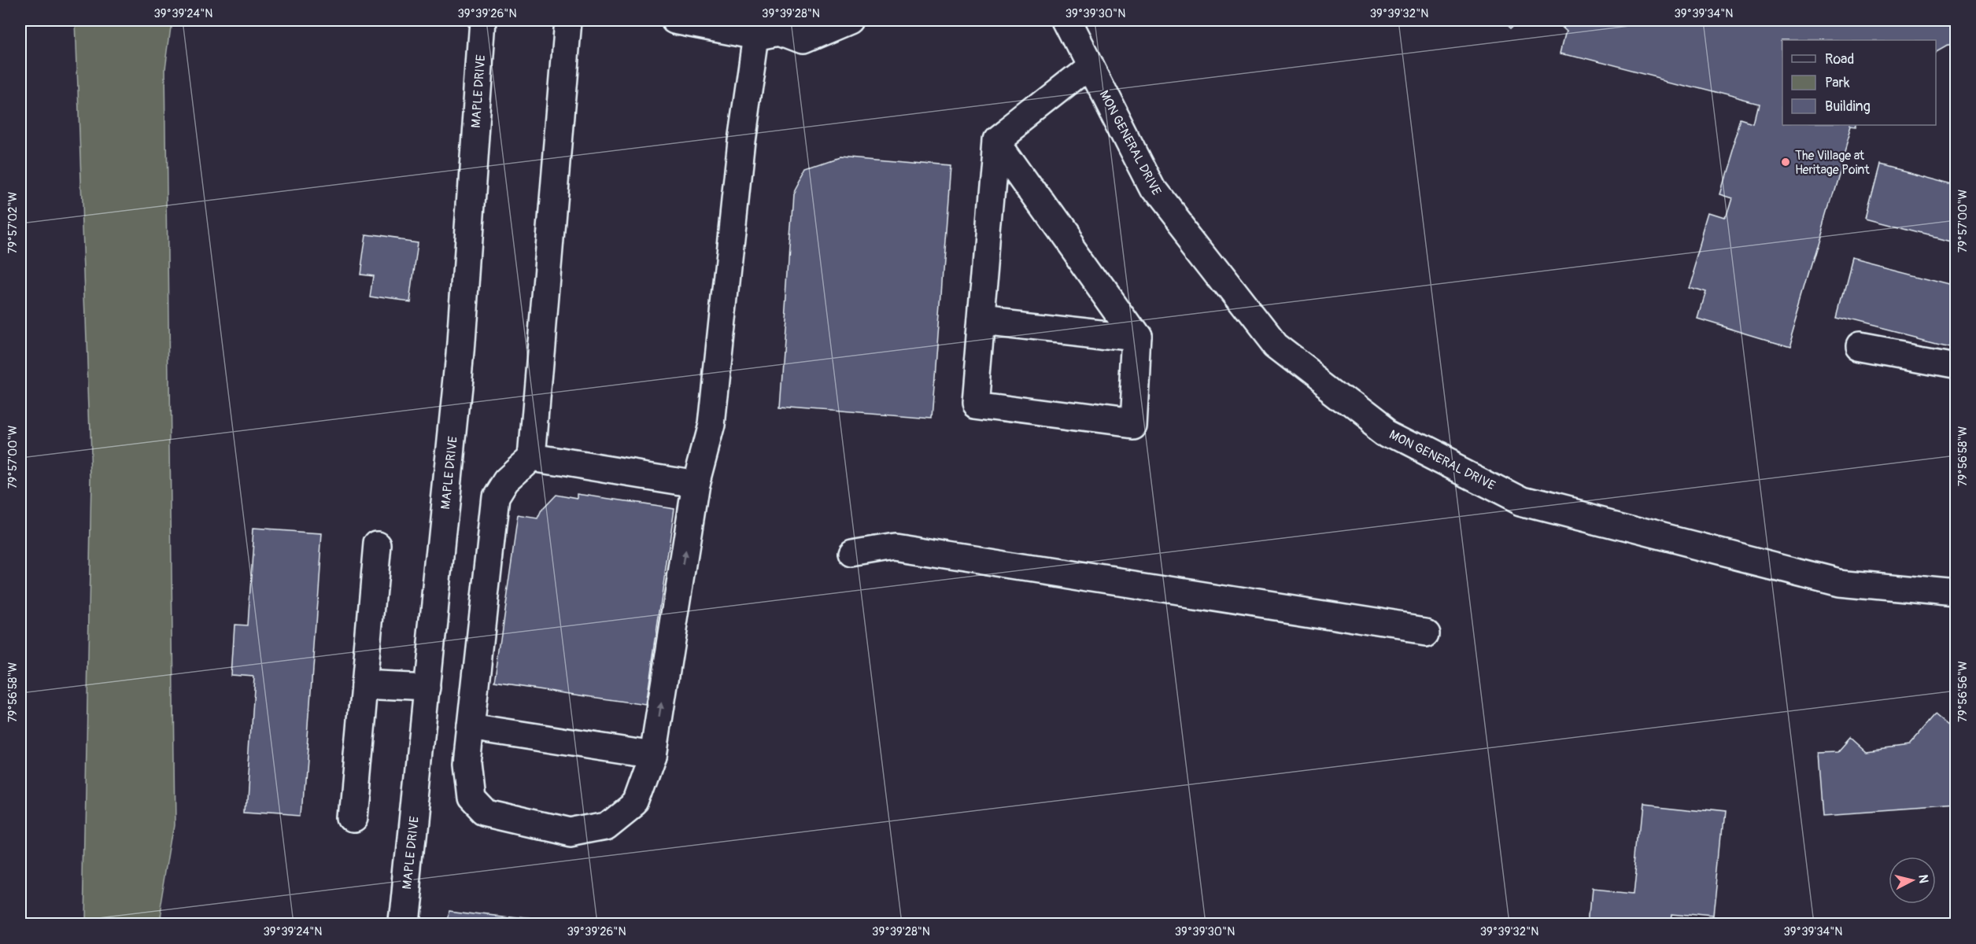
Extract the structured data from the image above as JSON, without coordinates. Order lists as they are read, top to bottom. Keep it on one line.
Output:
{"streets":{"street":["MAPLE DRIVE","MON GENERAL DRIVE"]},"places":["The Village at Heritage Point"],"legend":["Road","Park","Building"],"north":"right","coordinates":["39°39'24\"N","39°39'26\"N","39°39'28\"N","39°39'30\"N","39°39'32\"N","39°39'34\"N","79°57'00\"W","79°57'02\"W","79°56'58\"W","79°56'56\"W"]}
